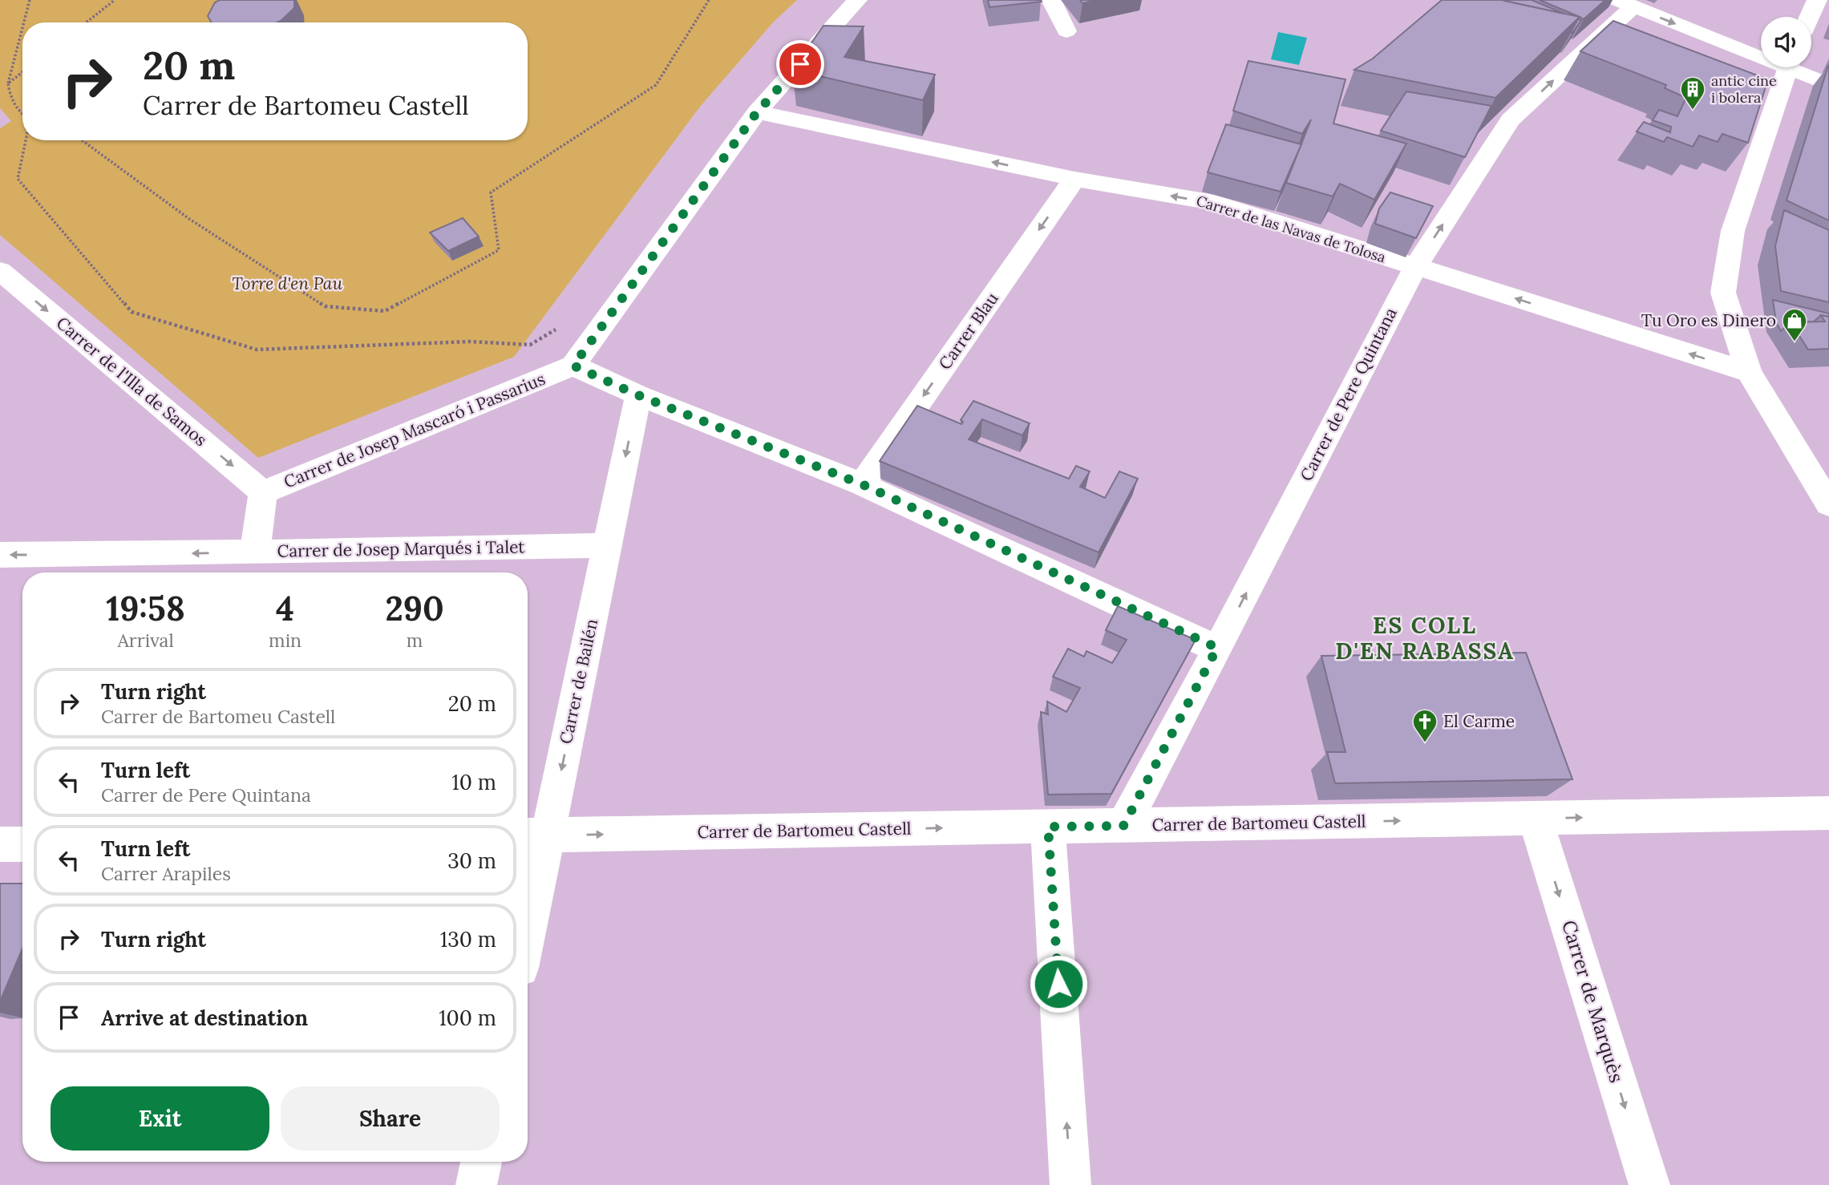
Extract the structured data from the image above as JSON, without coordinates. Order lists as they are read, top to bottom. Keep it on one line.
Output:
{"streets":{"street":["Carrer de las Navas de Tolosa","Carrer Blau","Carrer de l'Illa de Samos","Carrer de Pere Quintana","Carrer de Josep Mascaró i Passarius","Carrer de Josep Marqués i Talet","Carrer de Bailén","Carrer de Bartomeu Castell","Carrer de Marquès"]},"crossings":[["Carrer de las Navas de Tolosa","Carrer Blau"],["Carrer de las Navas de Tolosa","Carrer de Pere Quintana"],["Carrer de l'Illa de Samos","Carrer de Josep Mascaró i Passarius"],["Carrer de l'Illa de Samos","Carrer de Josep Marqués i Talet"],["Carrer de Pere Quintana","Carrer de Bartomeu Castell"],["Carrer de Josep Mascaró i Passarius","Carrer de Josep Marqués i Talet"],["Carrer de Josep Marqués i Talet","Carrer de Bailén"],["Carrer de Bailén","Carrer de Bartomeu Castell"],["Carrer de Bartomeu Castell","Carrer de Marquès"]],"one_way":["Carrer de las Navas de Tolosa","Carrer Blau","Carrer de l'Illa de Samos","Carrer de Pere Quintana","Carrer de Bailén","Carrer de Bartomeu Castell","Carrer de Marquès"],"districts":["ES COLL D'EN RABASSA"],"parks":["Torre d'en Pau"],"places":{"building":["antic cine i bolera"],"shop":["Tu Oro es Dinero"],"church":["El Carme"]},"page":{"turn":["20 m","Carrer de Bartomeu Castell"],"eta":["19:58","Arrival","4","min","290","m"],"list":[{"name":"Turn right","note":"Carrer de Bartomeu Castell","value":"20 m"},{"name":"Turn left","note":"Carrer de Pere Quintana","value":"10 m"},{"name":"Turn left","note":"Carrer Arapiles","value":"30 m"},{"name":"Turn right","value":"130 m"},{"name":"Arrive at destination","value":"100 m"}],"buttons":["Exit","Share"]}}
